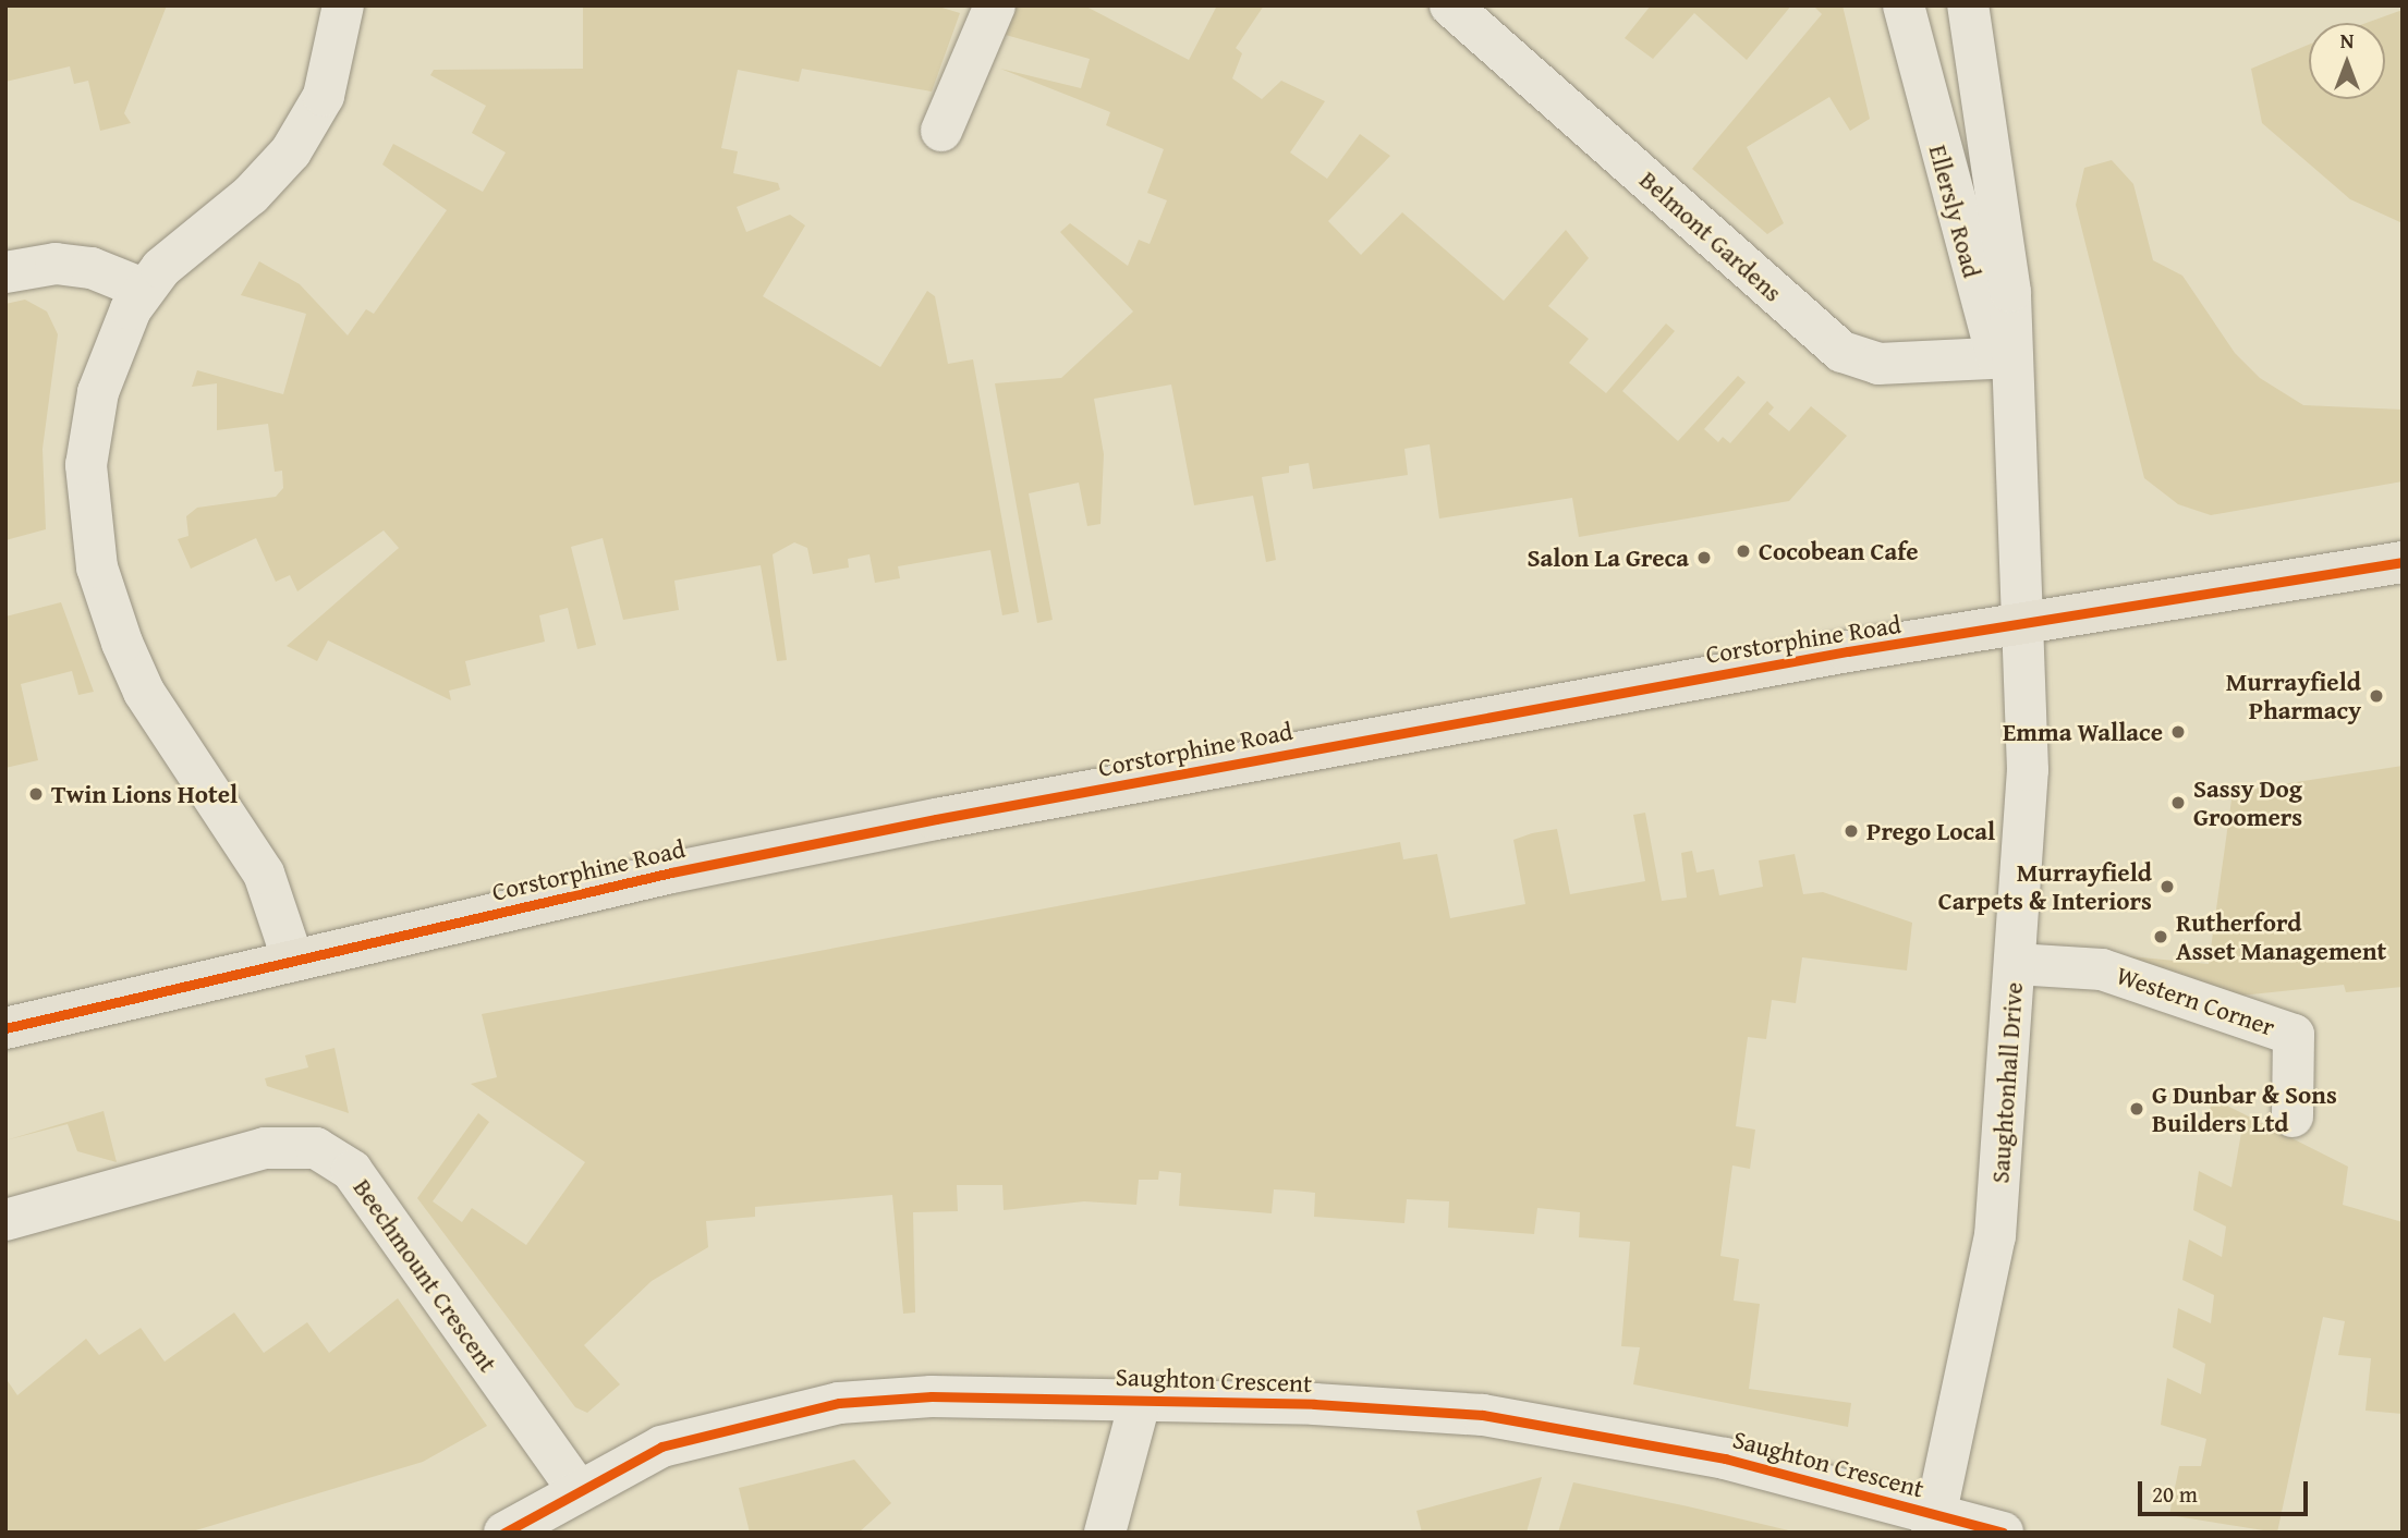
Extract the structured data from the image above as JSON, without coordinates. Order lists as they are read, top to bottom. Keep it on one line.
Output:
{"streets":{"main road":["Corstorphine Road"],"street":["Ellersly Road","Belmont Gardens","Western Corner","Saughtonhall Drive","Beechmount Crescent","Saughton Crescent"]},"crossings":[["Ellersly Road","Belmont Gardens"],["Ellersly Road","Corstorphine Road"],["Ellersly Road","Saughtonhall Drive"],["Corstorphine Road","Saughtonhall Drive"],["Western Corner","Saughtonhall Drive"],["Saughtonhall Drive","Saughton Crescent"],["Beechmount Crescent","Saughton Crescent"]],"places":["Cocobean Cafe","Salon La Greca","Murrayfield Pharmacy","Emma Wallace","Twin Lions Hotel","Sassy Dog Groomers","Prego Local","Murrayfield Carpets & Interiors","Rutherford Asset Management","G Dunbar & Sons Builders Ltd"],"scale_bar":"20 m","north":"top"}
